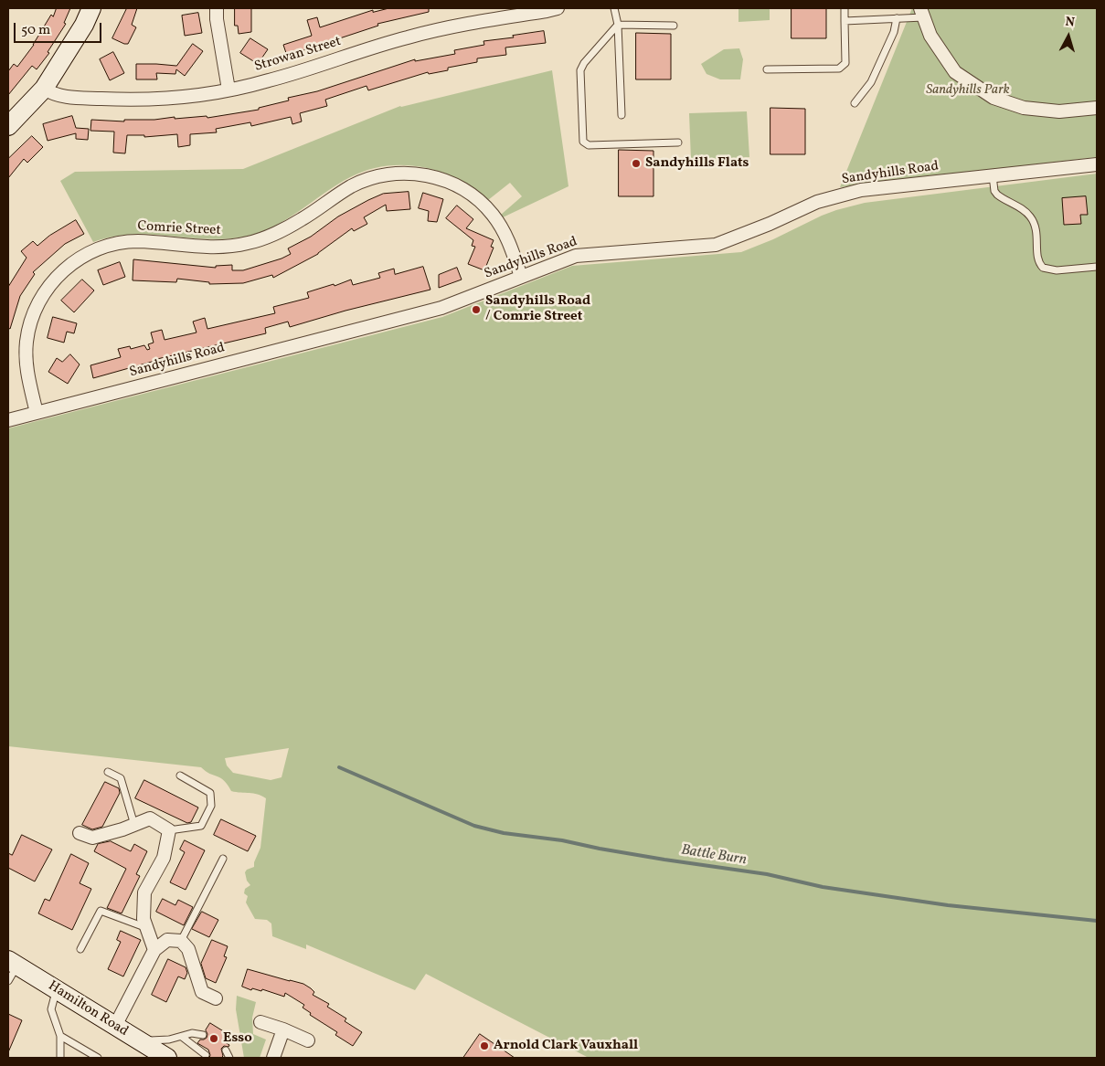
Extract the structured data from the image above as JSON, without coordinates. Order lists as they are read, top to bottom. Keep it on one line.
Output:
{"streets":{"street":["Strowan Street","Sandyhills Road","Comrie Street","Hamilton Road"]},"crossings":[["Sandyhills Road","Comrie Street"]],"water":["Battle Burn"],"parks":["Sandyhills Park"],"places":["Sandyhills Flats","Sandyhills Road / Comrie Street","Esso","Arnold Clark Vauxhall"],"scale_bar":"50 m","north":"top"}
